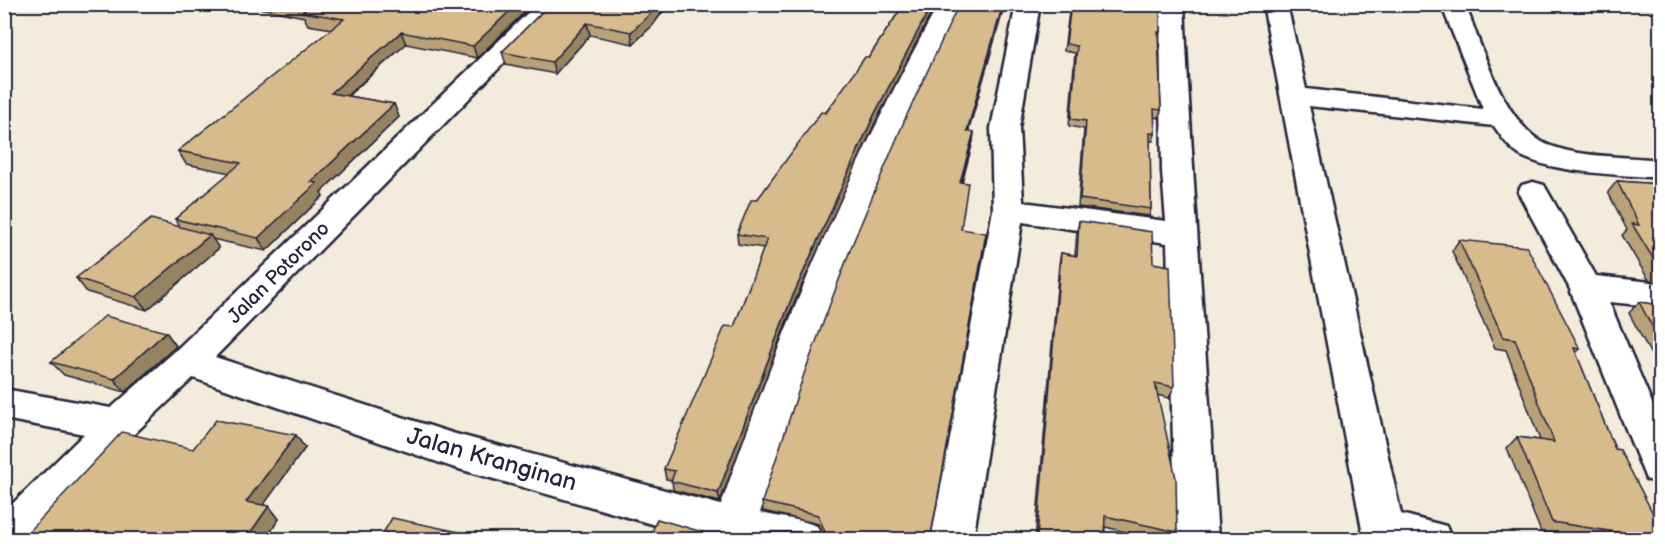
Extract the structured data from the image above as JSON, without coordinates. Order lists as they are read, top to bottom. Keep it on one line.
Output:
{"streets":{"street":["Jalan Potorono","Jalan Kranginan"]},"crossings":[["Jalan Potorono","Jalan Kranginan"]]}
